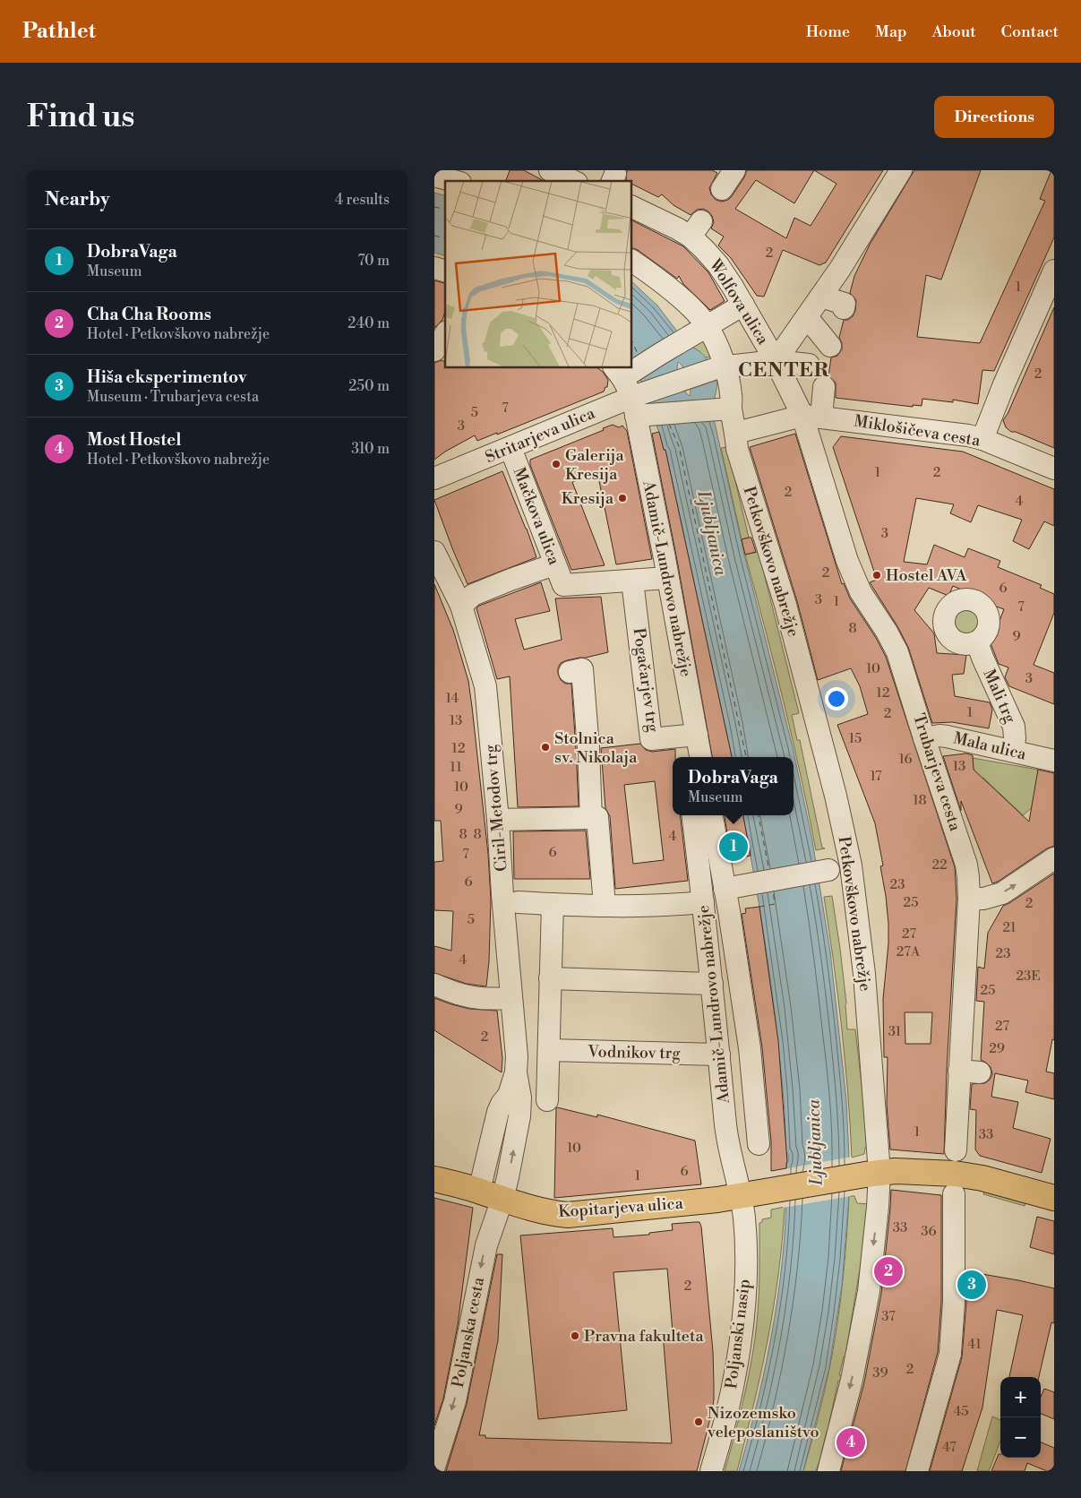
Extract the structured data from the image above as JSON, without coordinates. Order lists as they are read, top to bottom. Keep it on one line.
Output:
{"streets":{"main road":["Kopitarjeva ulica"],"street":["Wolfova ulica","Miklošičeva cesta","Stritarjeva ulica","Mačkova ulica","Petkovškovo nabrežje","Adamič-Lundrovo nabrežje","Pogačarjev trg","Mali trg","Mala ulica","Trubarjeva cesta","Ciril-Metodov trg","Vodnikov trg","Poljanska cesta","Poljanski nasip"]},"crossings":[["Wolfova ulica","Miklošičeva cesta"],["Wolfova ulica","Trubarjeva cesta"],["Miklošičeva cesta","Trubarjeva cesta"],["Stritarjeva ulica","Mačkova ulica"],["Stritarjeva ulica","Adamič-Lundrovo nabrežje"],["Mačkova ulica","Pogačarjev trg"],["Petkovškovo nabrežje","Kopitarjeva ulica"],["Adamič-Lundrovo nabrežje","Pogačarjev trg"],["Adamič-Lundrovo nabrežje","Vodnikov trg"],["Adamič-Lundrovo nabrežje","Kopitarjeva ulica"],["Adamič-Lundrovo nabrežje","Poljanski nasip"],["Mali trg","Mala ulica"],["Mala ulica","Trubarjeva cesta"],["Ciril-Metodov trg","Kopitarjeva ulica"],["Ciril-Metodov trg","Poljanska cesta"],["Kopitarjeva ulica","Poljanska cesta"],["Kopitarjeva ulica","Poljanski nasip"]],"one_way":["Poljanska cesta"],"districts":["CENTER"],"water":["Ljubljanica"],"places":["Galerija Kresija","Kresija","Hostel AVA","Stolnica sv. Nikolaja","Pravna fakulteta","Nizozemsko veleposlaništvo"],"house_numbers":["2","1","2","7","5","3","1","2","2","4","3","2","6","3","1","7","8","9","10","3","12","14","1","2","13","15","12","16","13","11","17","10","18","9","8","8","4","6","7","22","6","23","25","2","5","21","27","27A","23","4","23E","25","27","31","2","29","1","33","10","6","1","33","36","2","37","41","2","39","45","47"],"page":{"header":"Pathlet","nav":["Home","Map","About","Contact"],"buttons":"Directions","title":"Find us","heading":["Nearby","4 results"],"list":[{"mark":"1","name":"DobraVaga","note":"Museum","value":"70 m"},{"mark":"2","name":"Cha Cha Rooms","note":"Hotel · Petkovškovo nabrežje","value":"240 m"},{"mark":"3","name":"Hiša eksperimentov","note":"Museum · Trubarjeva cesta","value":"250 m"},{"mark":"4","name":"Most Hostel","note":"Hotel · Petkovškovo nabrežje","value":"310 m"}],"popup":["DobraVaga","Museum"],"pins":["1","2","3","4"],"map_buttons":["+","−"]}}
